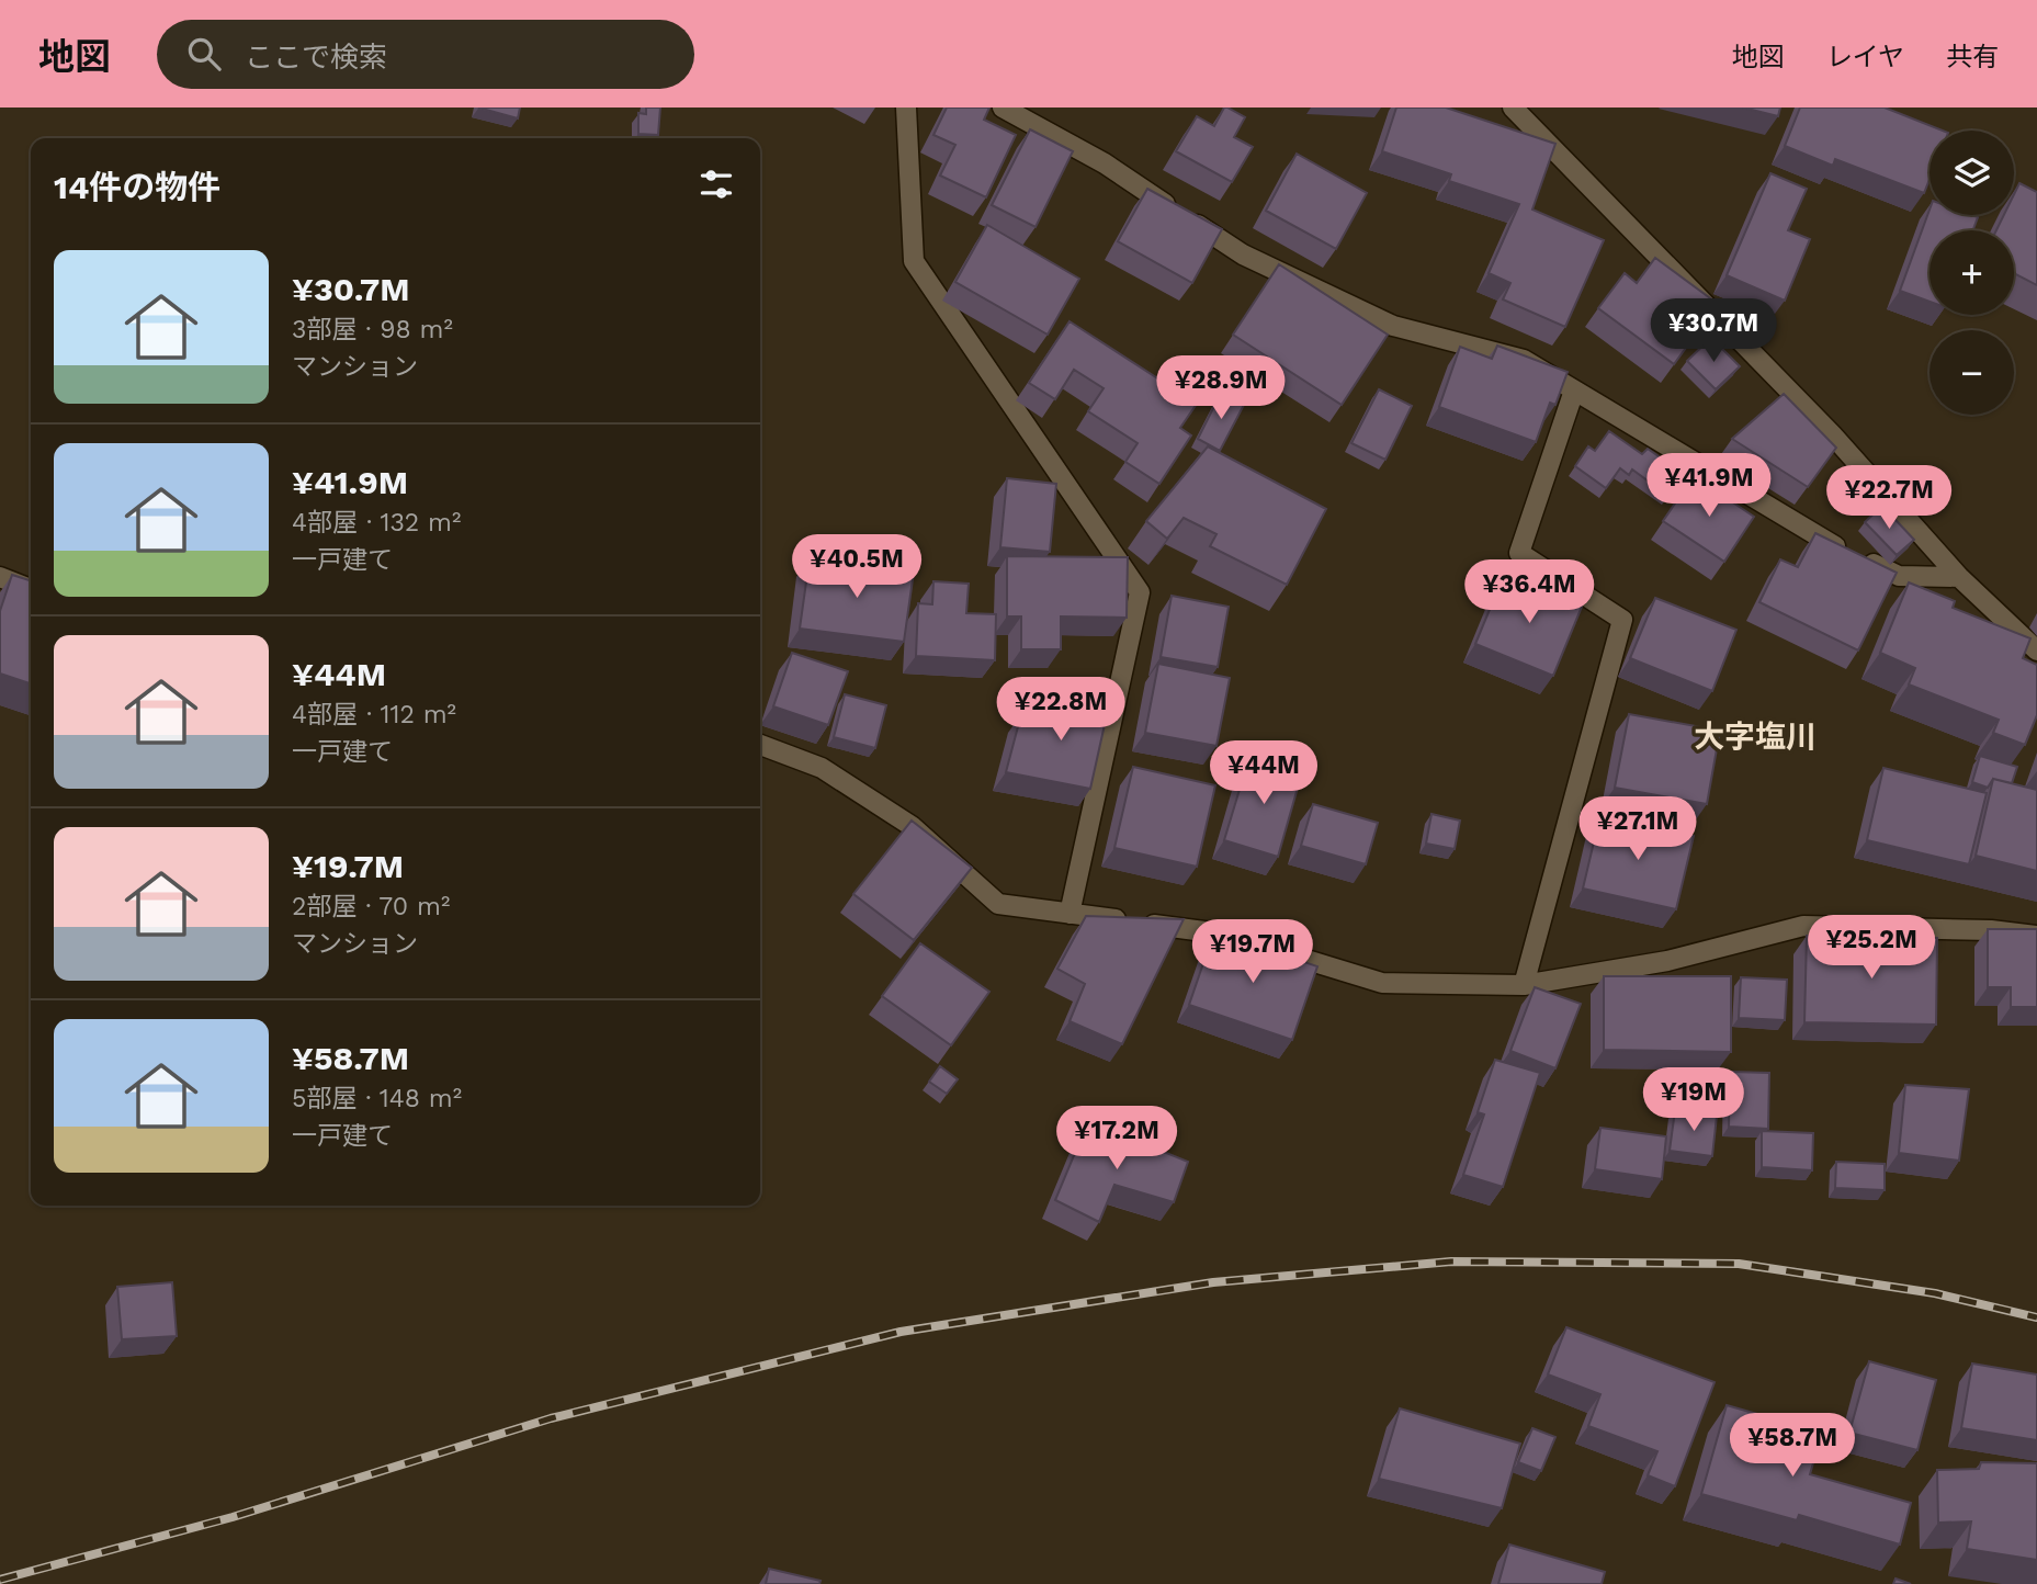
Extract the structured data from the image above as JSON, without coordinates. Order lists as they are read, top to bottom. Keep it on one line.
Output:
{"districts":["大字塩川"],"page":{"header":"地図","search":"ここで検索","nav":["地図","レイヤ","共有"],"map_buttons":["+","−"],"heading":"14件の物件","list":[{"name":"¥30.7M","note":"3部屋 · 98 m² · マンション"},{"name":"¥41.9M","note":"4部屋 · 132 m² · 一戸建て"},{"name":"¥44M","note":"4部屋 · 112 m² · 一戸建て"},{"name":"¥19.7M","note":"2部屋 · 70 m² · マンション"},{"name":"¥58.7M","note":"5部屋 · 148 m² · 一戸建て"}],"price":["¥30.7M","¥28.9M","¥41.9M","¥22.7M","¥40.5M","¥36.4M","¥22.8M","¥44M","¥27.1M","¥25.2M","¥19.7M","¥19M","¥17.2M","¥58.7M"]}}
